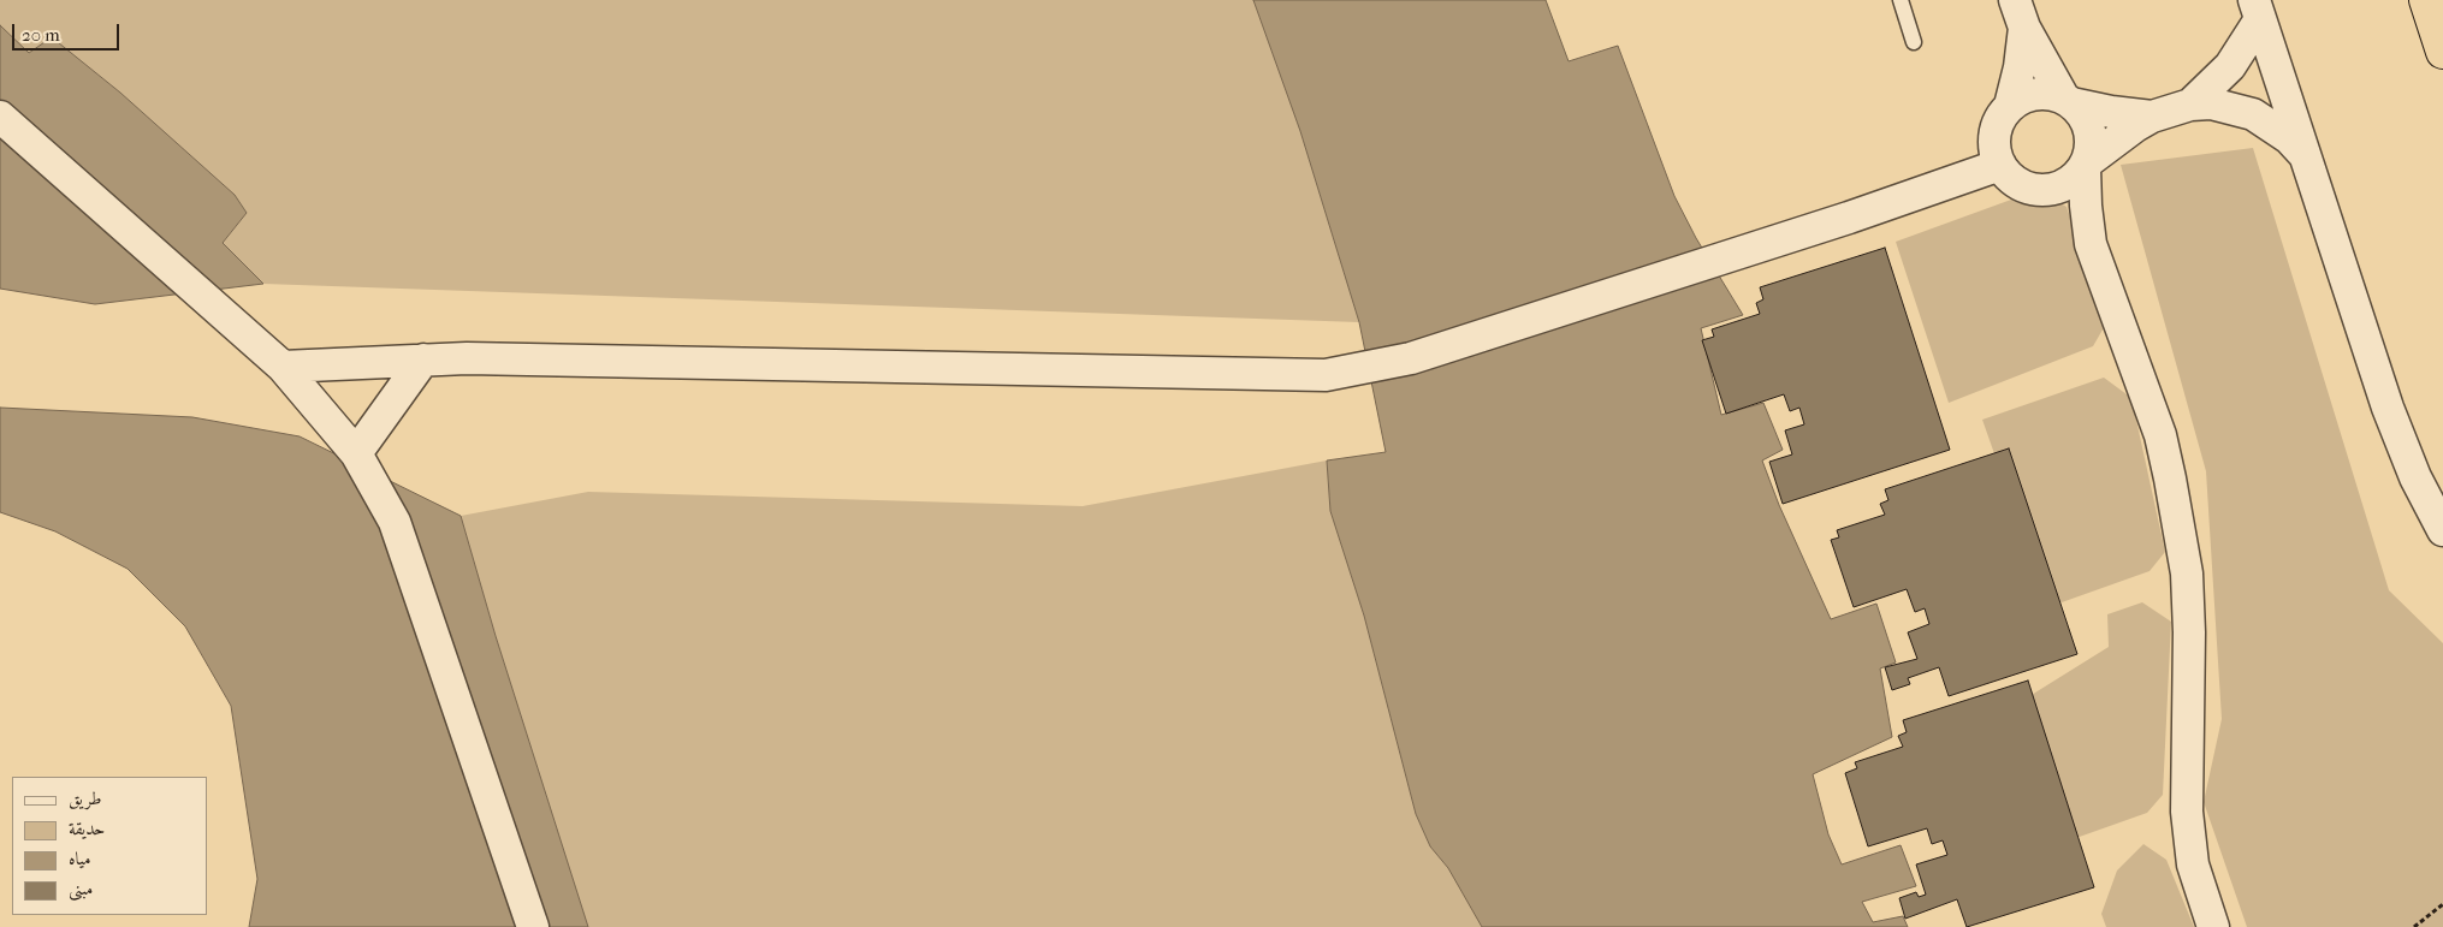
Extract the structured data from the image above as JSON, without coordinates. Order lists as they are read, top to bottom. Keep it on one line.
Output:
{"legend":["طريق","حديقة","مياه","مبنى"],"scale_bar":"20 m"}
